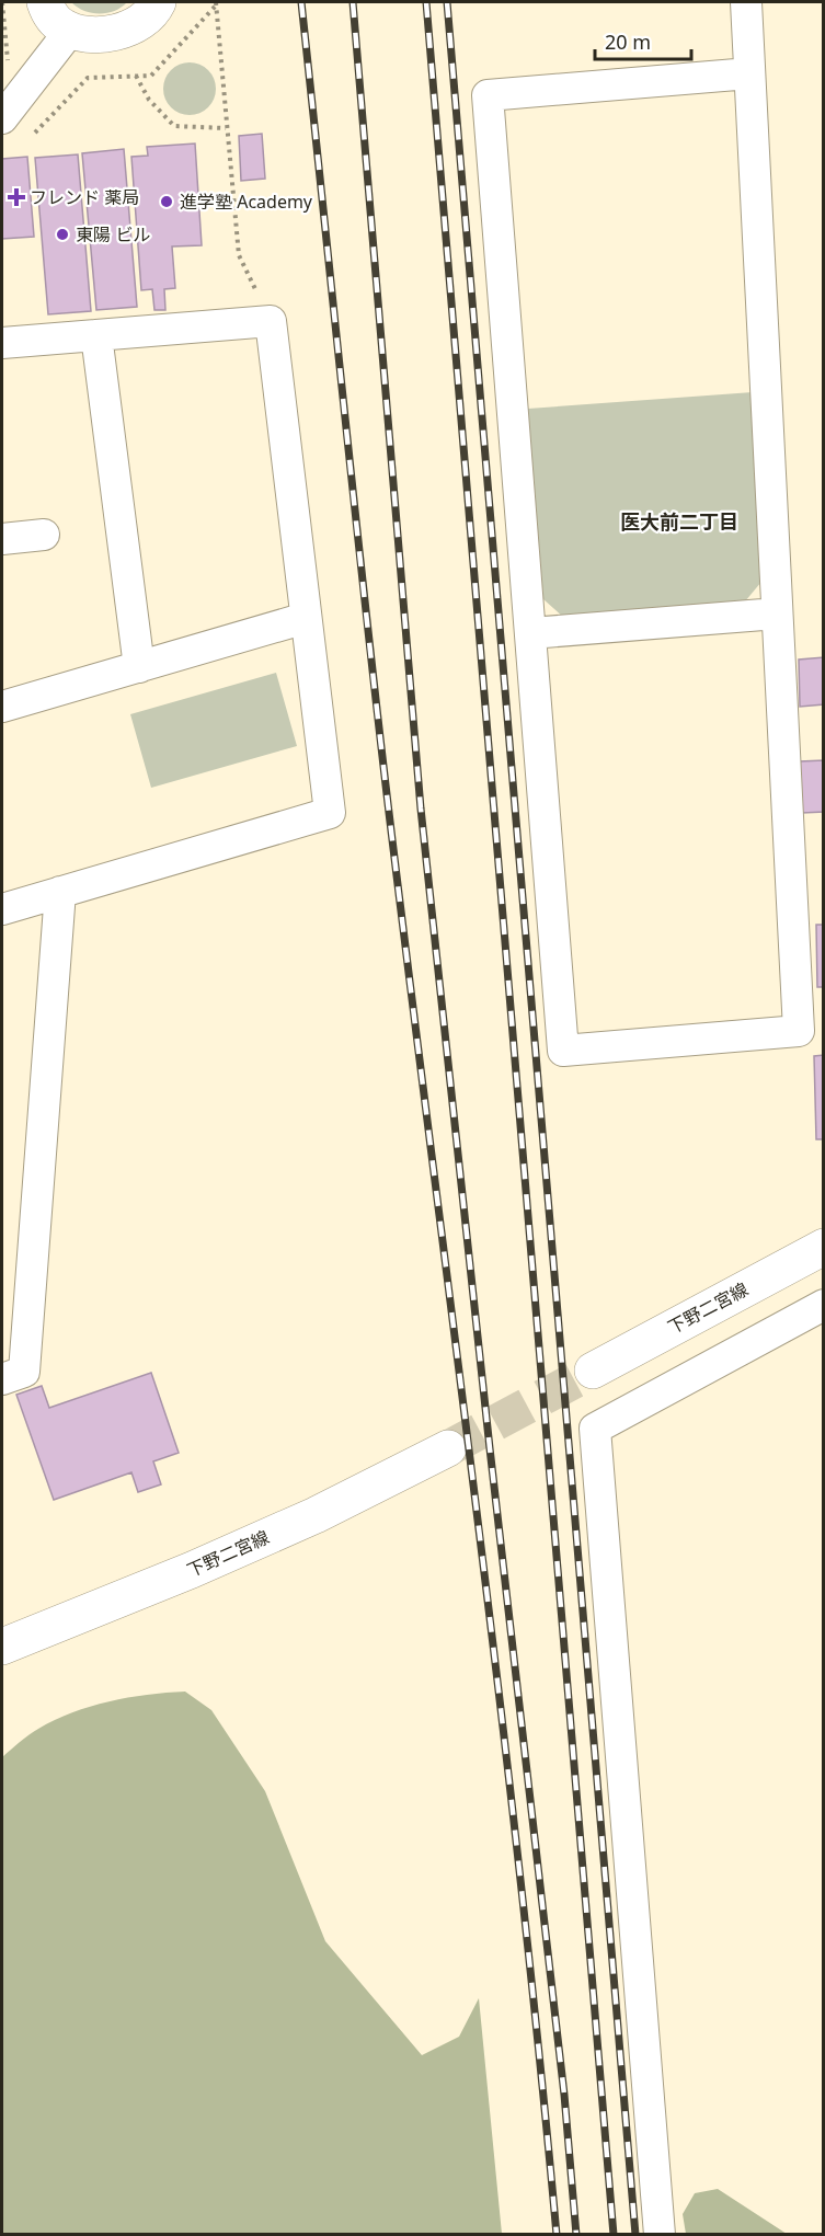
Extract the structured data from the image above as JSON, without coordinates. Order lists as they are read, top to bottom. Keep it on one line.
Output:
{"streets":{"main road":["下野二宮線"]},"districts":["医大前二丁目"],"places":{"health":["フレンド 薬局"],"other":["進学塾 Academy","東陽 ビル"]},"scale_bar":"20 m"}
